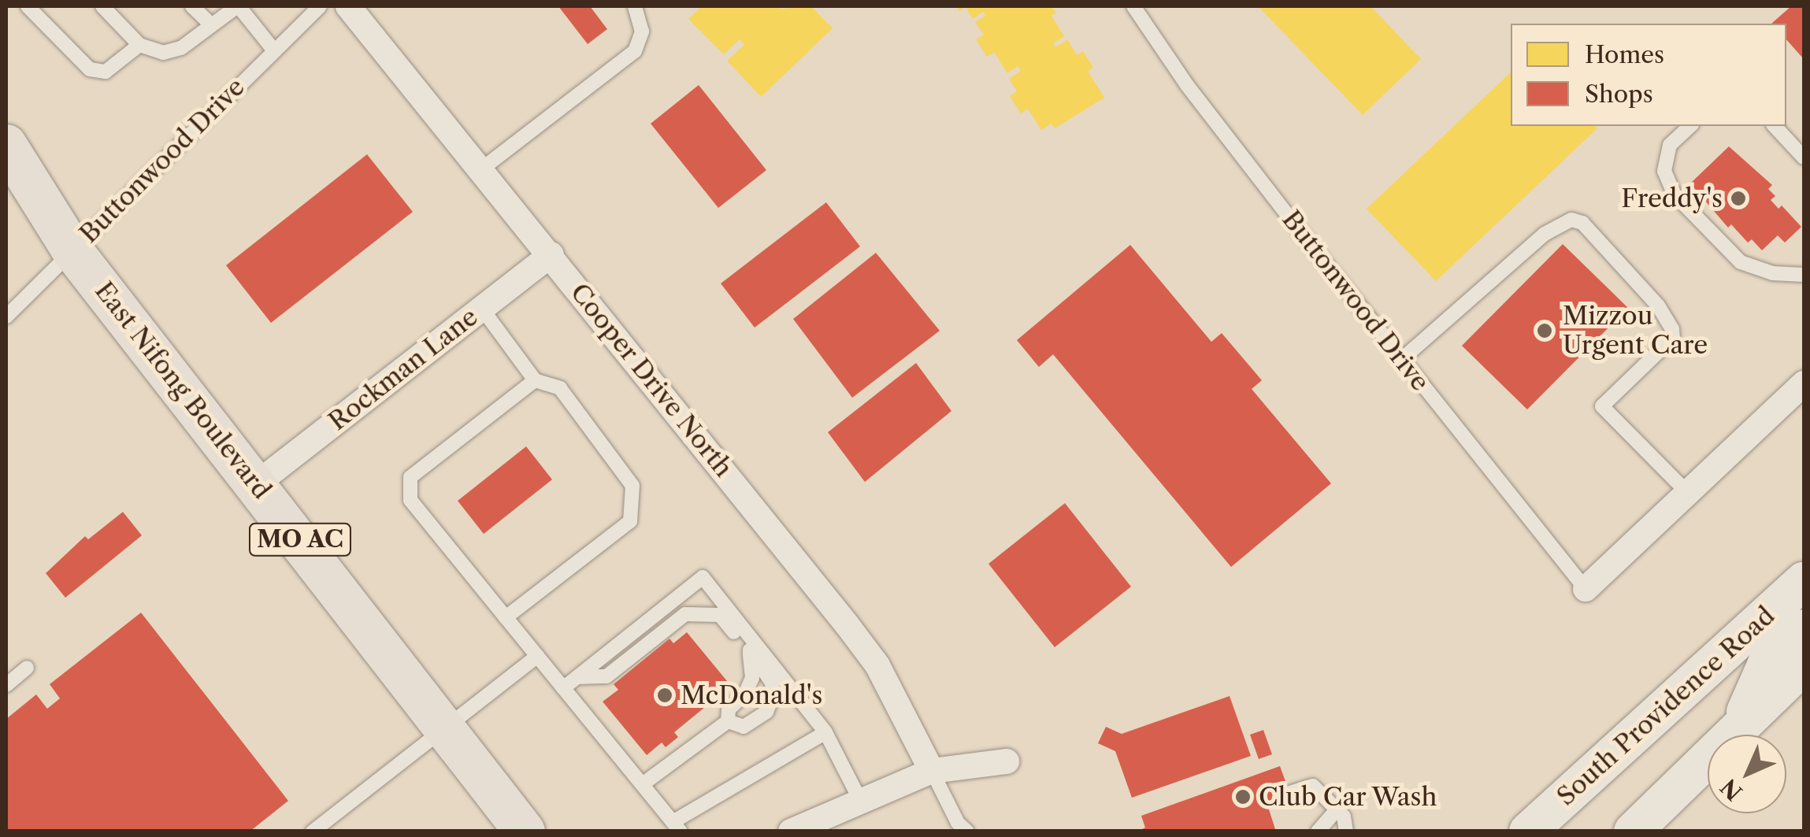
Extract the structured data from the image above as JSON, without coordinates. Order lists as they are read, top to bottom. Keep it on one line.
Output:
{"streets":{"main road":["East Nifong Boulevard","MO AC","South Providence Road"],"street":["Rockman Lane","Cooper Drive North"],"lane":["Buttonwood Drive"]},"crossings":[["Buttonwood Drive","East Nifong Boulevard"],["Rockman Lane","Cooper Drive North"],["Rockman Lane","East Nifong Boulevard"]],"places":["Freddy's","Mizzou Urgent Care","McDonald's","Club Car Wash"],"legend":["Homes","Shops"],"north":"bottom left"}
